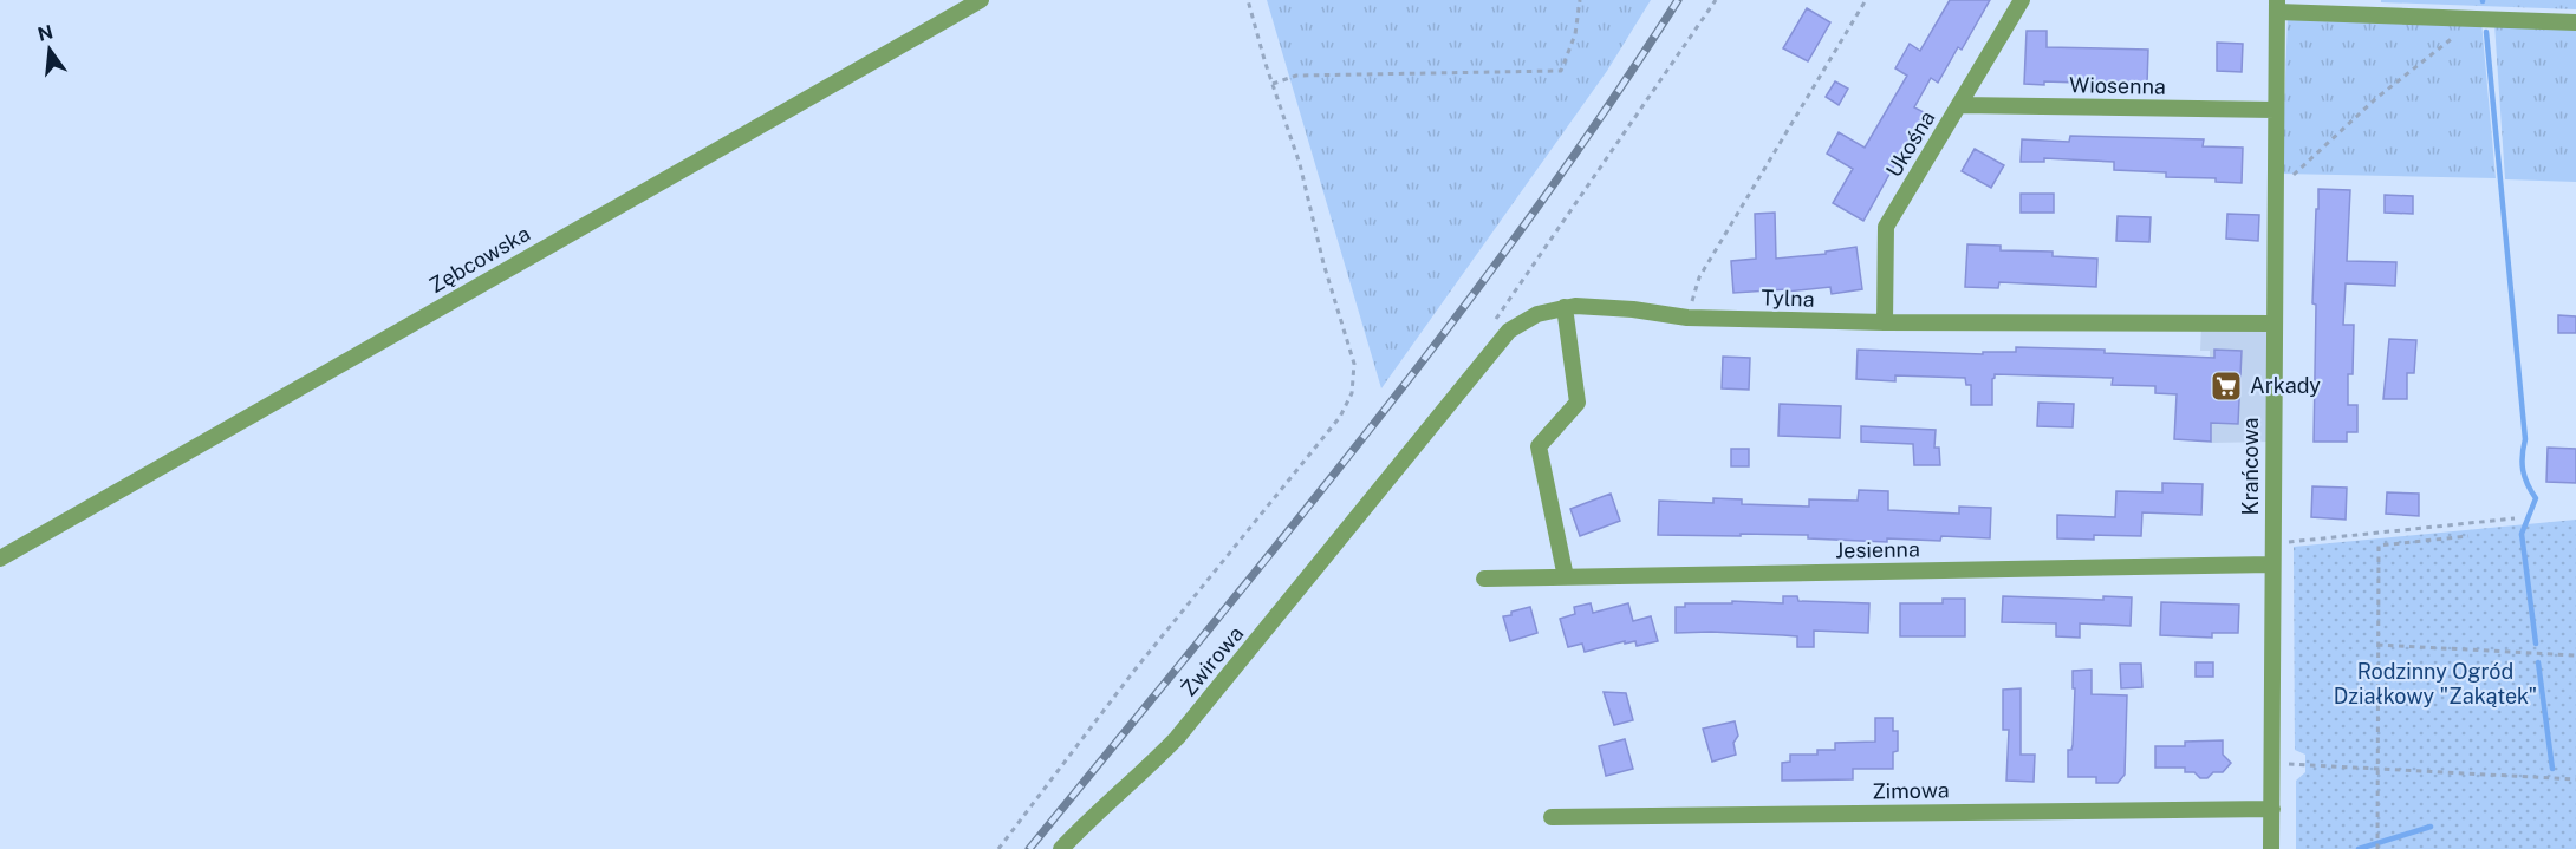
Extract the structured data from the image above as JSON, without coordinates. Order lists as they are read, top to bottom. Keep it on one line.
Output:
{"streets":{"street":["Wiosenna","Ukośna","Zębcowska","Tylna","Krańcowa","Jesienna","Żwirowa","Zimowa"]},"crossings":[["Wiosenna","Ukośna"],["Wiosenna","Krańcowa"],["Ukośna","Tylna"],["Tylna","Krańcowa"],["Tylna","Żwirowa"],["Krańcowa","Jesienna"],["Krańcowa","Zimowa"]],"parks":["Rodzinny Ogród Działkowy \"Zakątek\""],"places":{"supermarket":["Arkady"]},"north":"top"}
